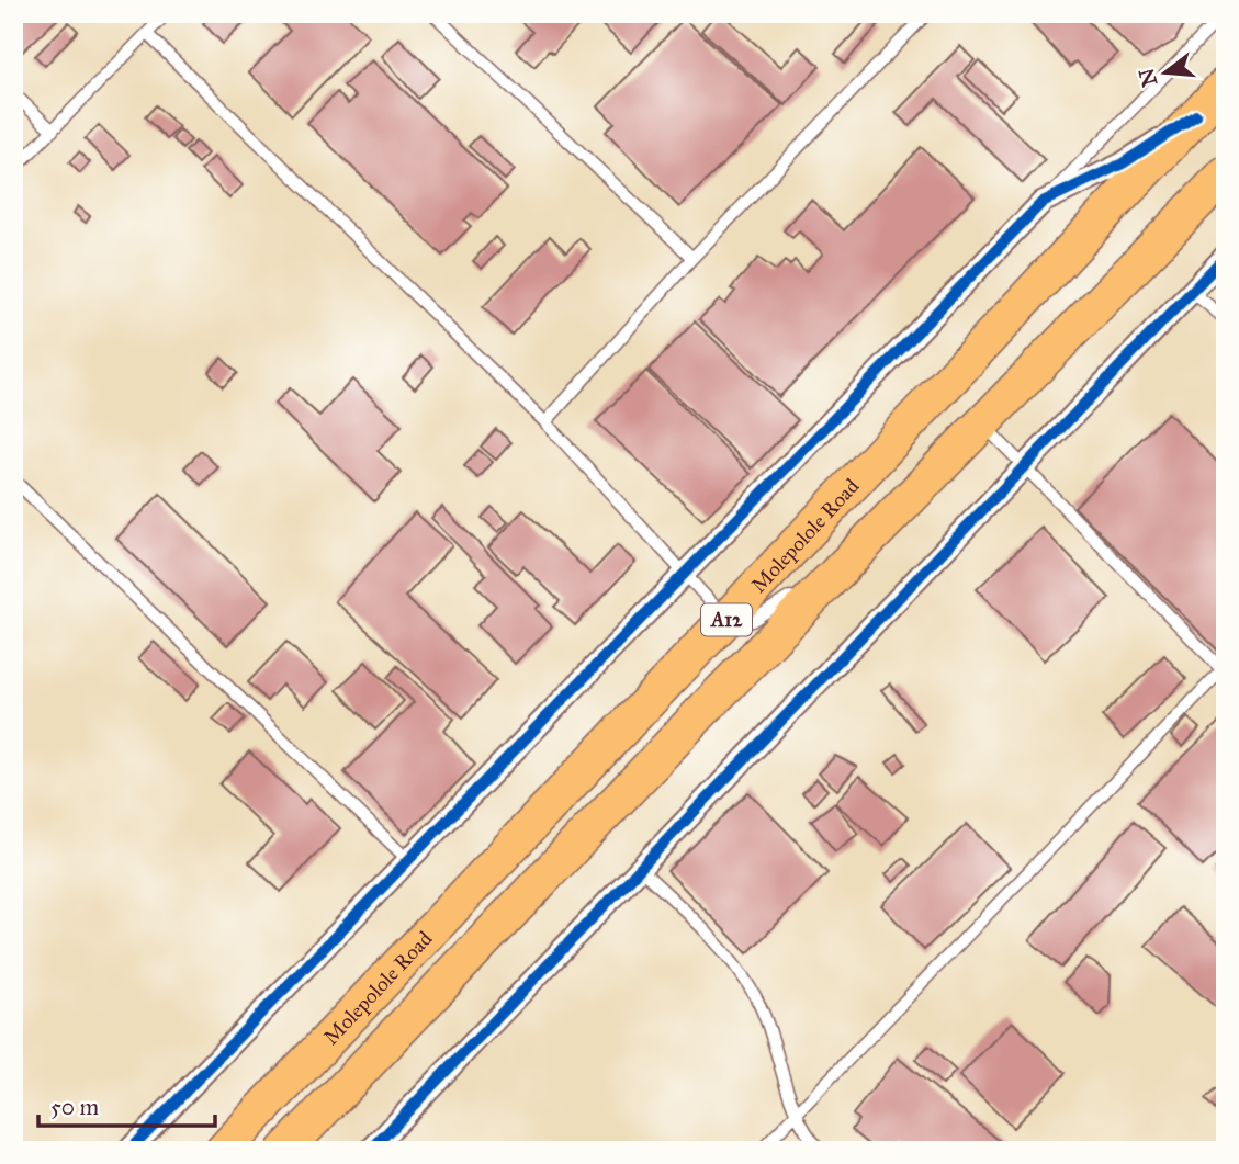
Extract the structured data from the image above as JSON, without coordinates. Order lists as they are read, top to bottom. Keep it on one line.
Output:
{"streets":{"main road":["Molepolole Road","A12"]},"scale_bar":"50 m","north":"left"}
